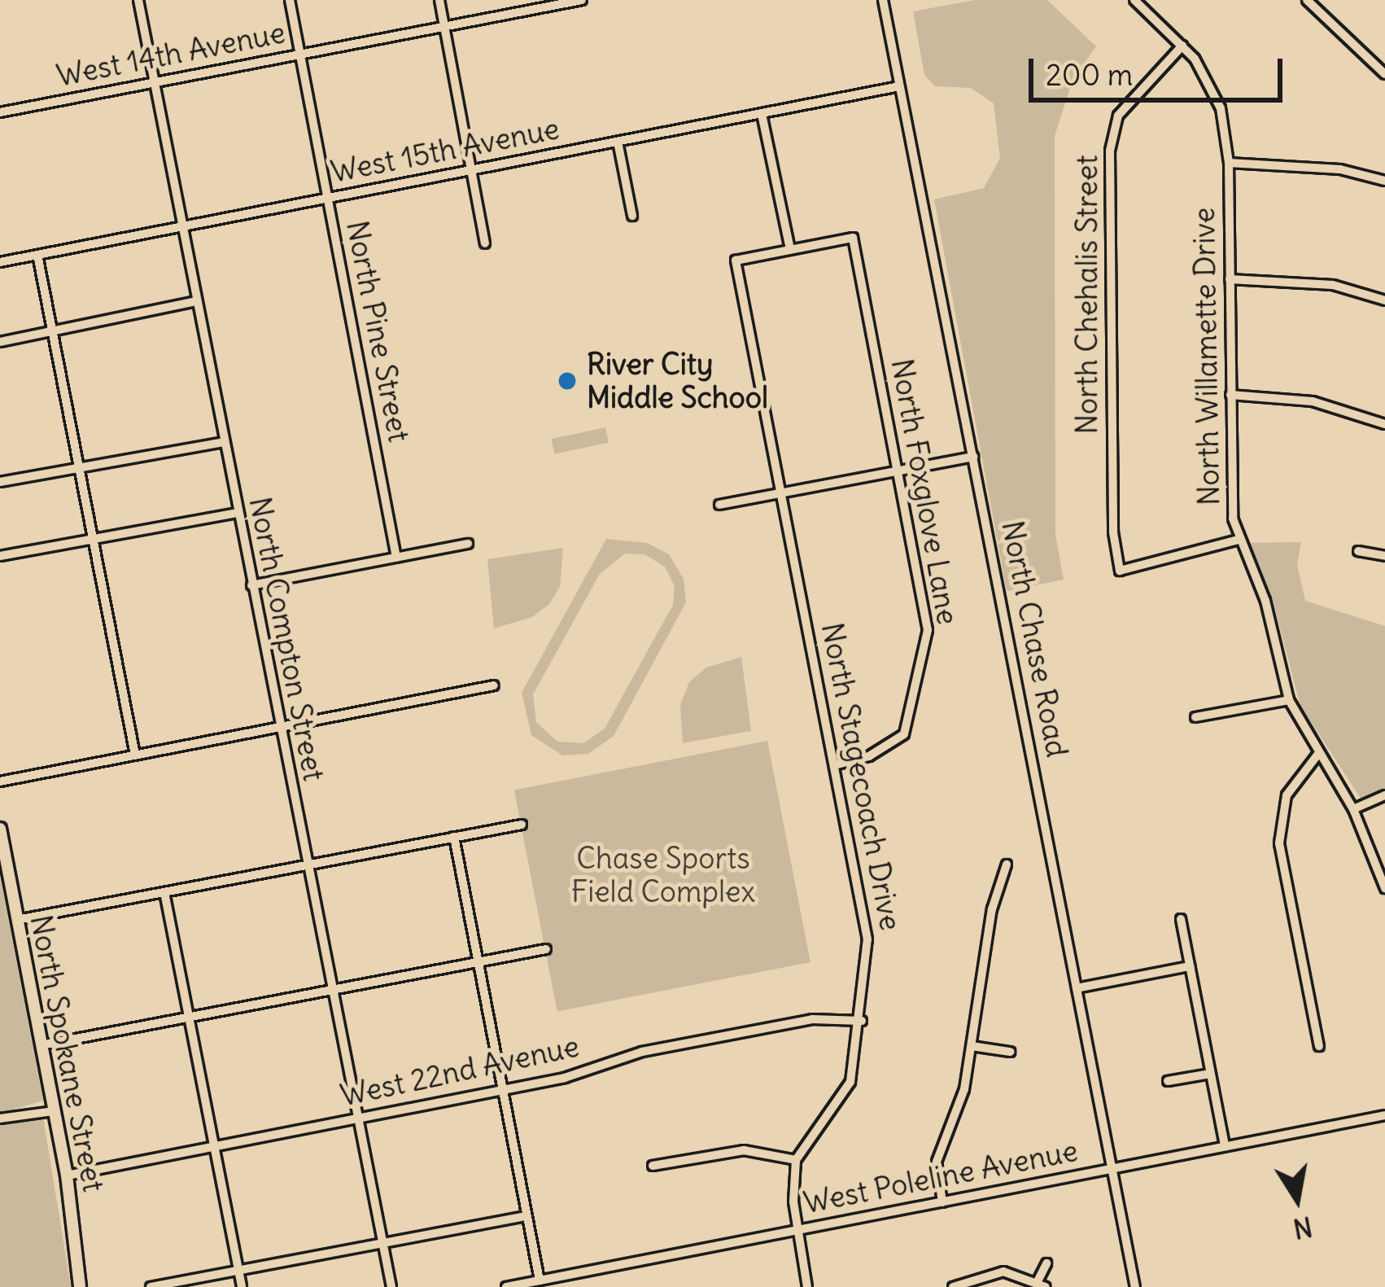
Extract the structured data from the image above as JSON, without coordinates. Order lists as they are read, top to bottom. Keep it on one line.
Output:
{"streets":{"main road":["North Spokane Street"],"street":["West 14th Avenue","West 15th Avenue","North Chehalis Street","North Pine Street","North Willamette Drive","North Foxglove Lane","North Compton Street","North Chase Road","North Stagecoach Drive","West 22nd Avenue","West Poleline Avenue"]},"crossings":[["West 14th Avenue","North Pine Street"],["West 14th Avenue","North Compton Street"],["West 15th Avenue","North Pine Street"],["West 15th Avenue","North Compton Street"],["West 15th Avenue","North Chase Road"],["North Chehalis Street","North Willamette Drive"],["North Foxglove Lane","North Stagecoach Drive"],["North Compton Street","West 22nd Avenue"],["North Chase Road","West Poleline Avenue"],["North Stagecoach Drive","West 22nd Avenue"],["North Spokane Street","West 22nd Avenue"]],"parks":["Chase Sports Field Complex"],"places":["River City Middle School"],"scale_bar":"200 m","north":"bottom"}
